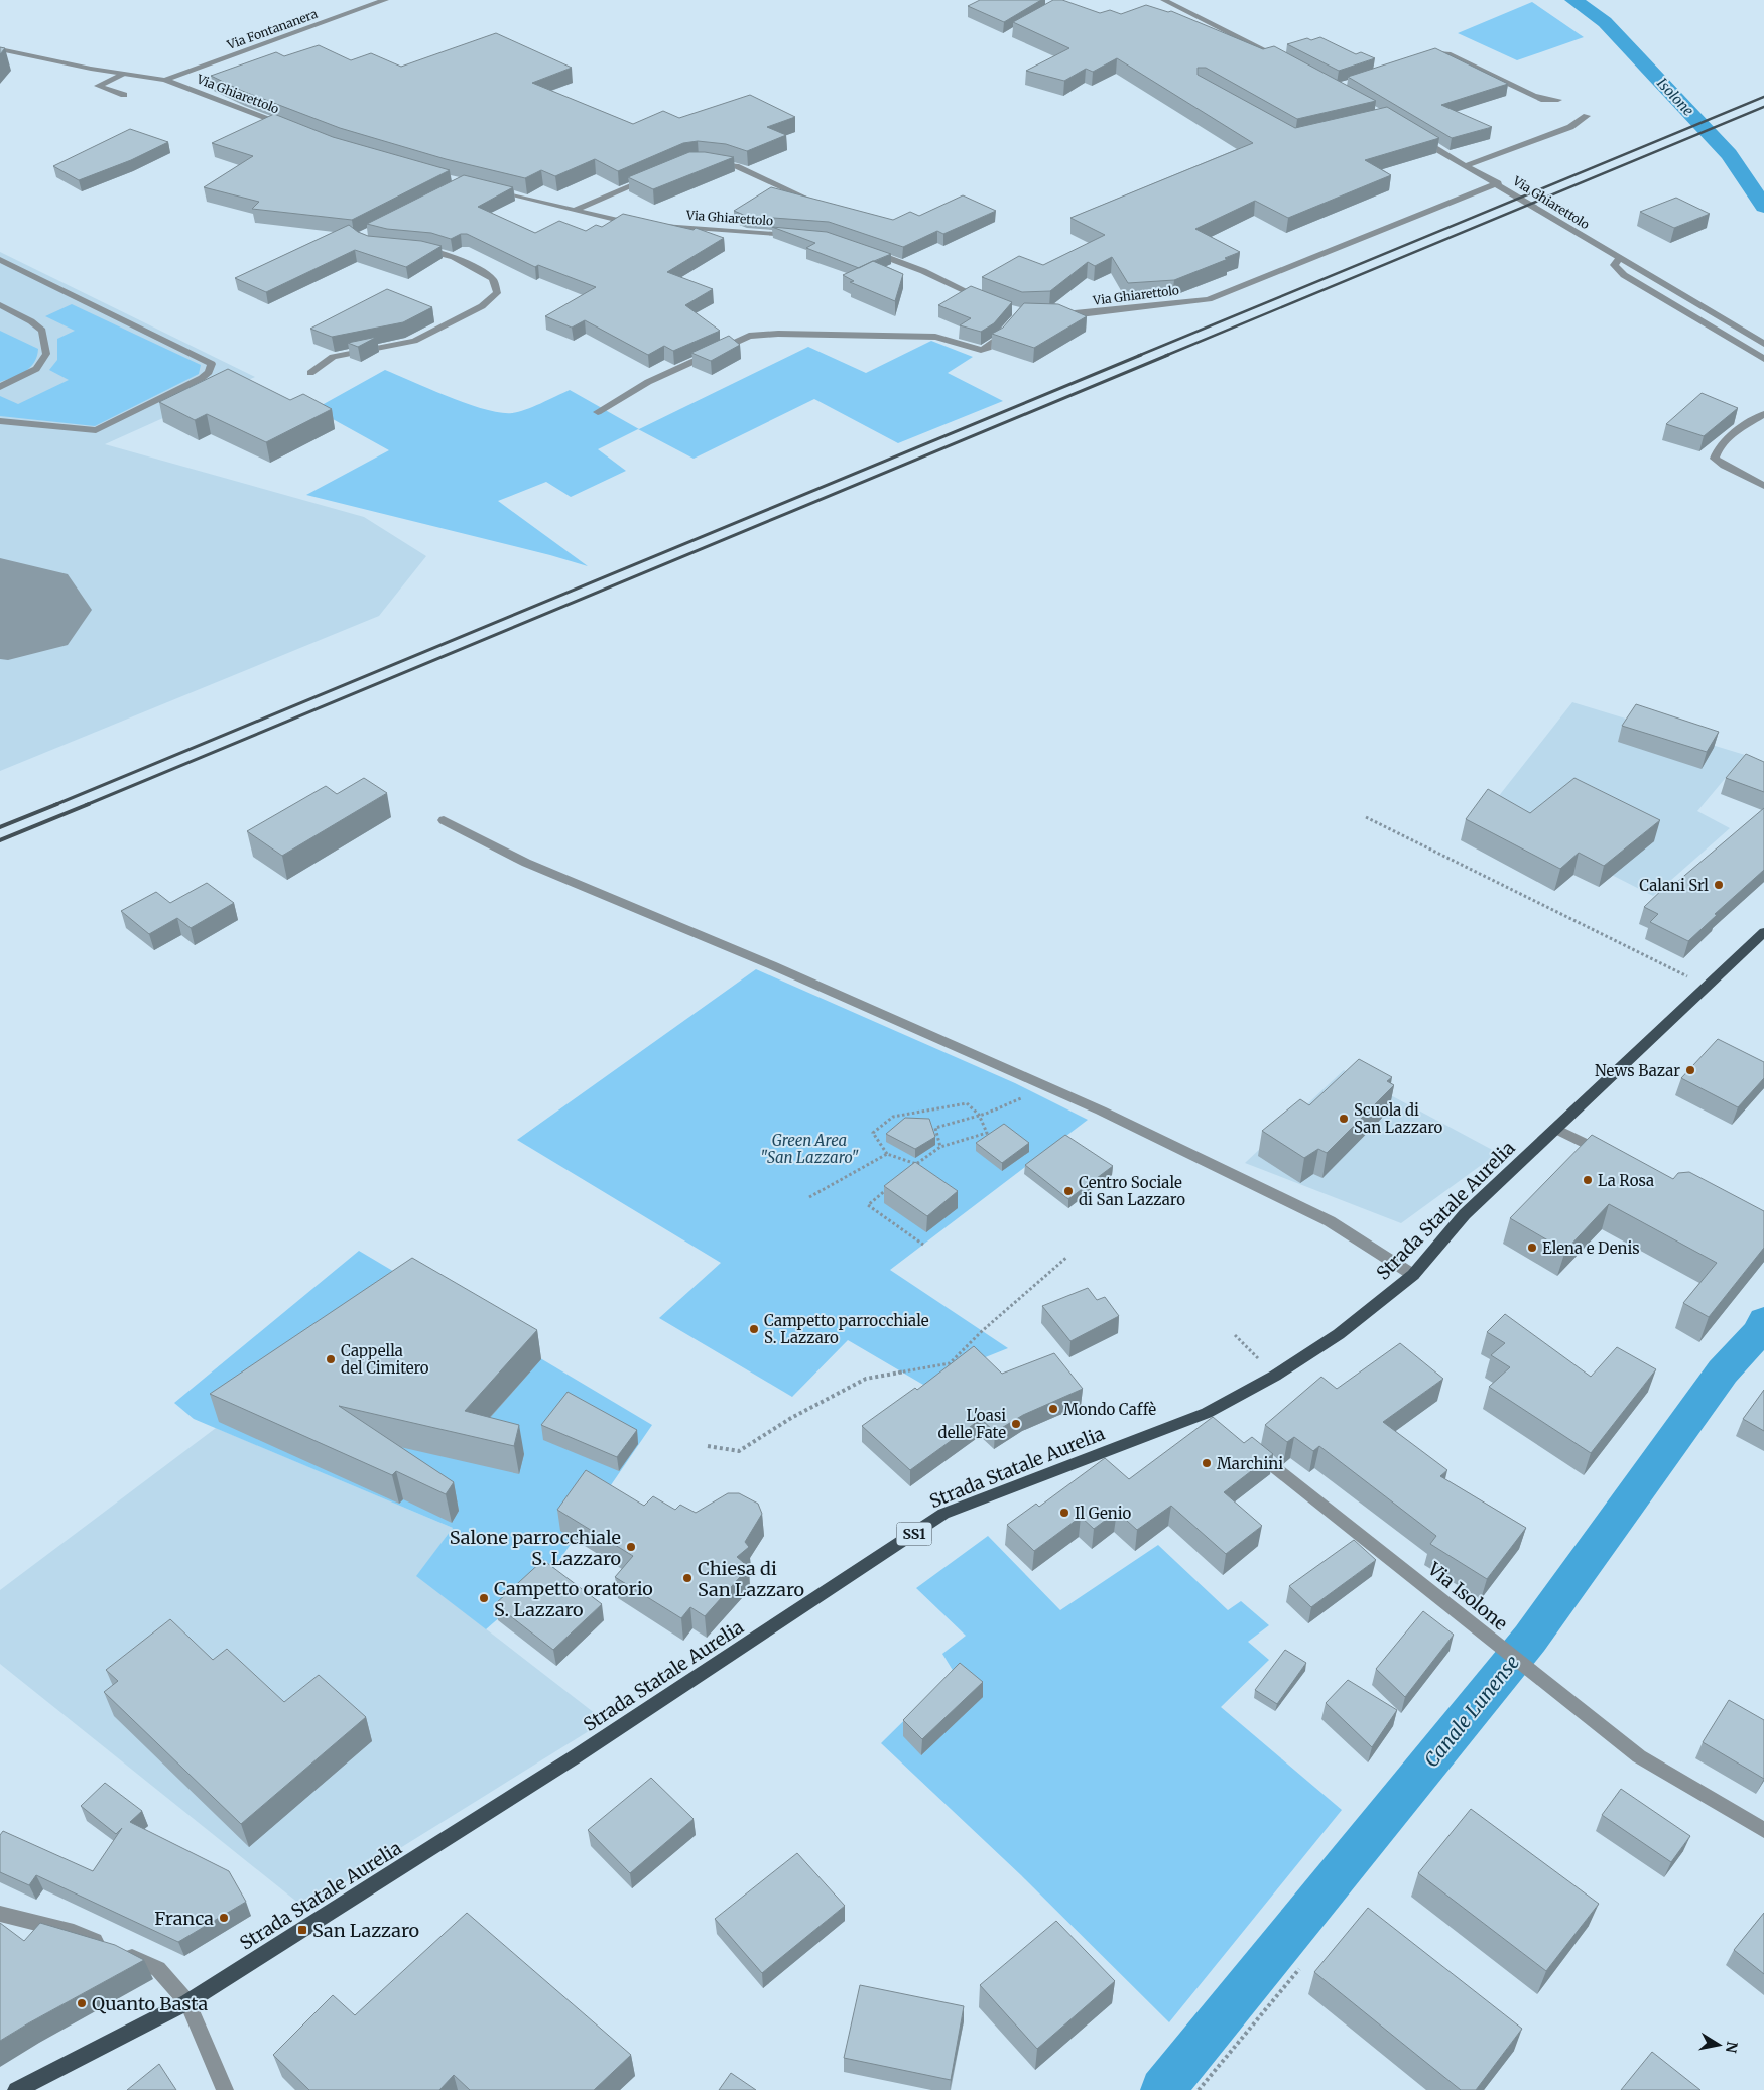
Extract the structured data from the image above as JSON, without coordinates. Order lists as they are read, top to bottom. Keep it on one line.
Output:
{"streets":{"main road":["Strada Statale Aurelia","SS1"],"street":["Via Fontananera","Via Ghiarettolo","Via Isolone"]},"crossings":[["Via Fontananera","Via Ghiarettolo"]],"water":["Isolone","Canale Lunense"],"parks":["Green Area \"San Lazzaro\""],"places":{"other":["Calani Srl","News Bazar","Scuola di San Lazzaro","La Rosa","Centro Sociale di San Lazzaro","Elena e Denis","Campetto parrocchiale S. Lazzaro","Cappella del Cimitero","Mondo Caffè","L'oasi delle Fate","Marchini","Il Genio","Salone parrocchiale S. Lazzaro","Chiesa di San Lazzaro","Campetto oratorio S. Lazzaro","Franca","Quanto Basta"],"transit":["San Lazzaro"]},"north":"right"}
